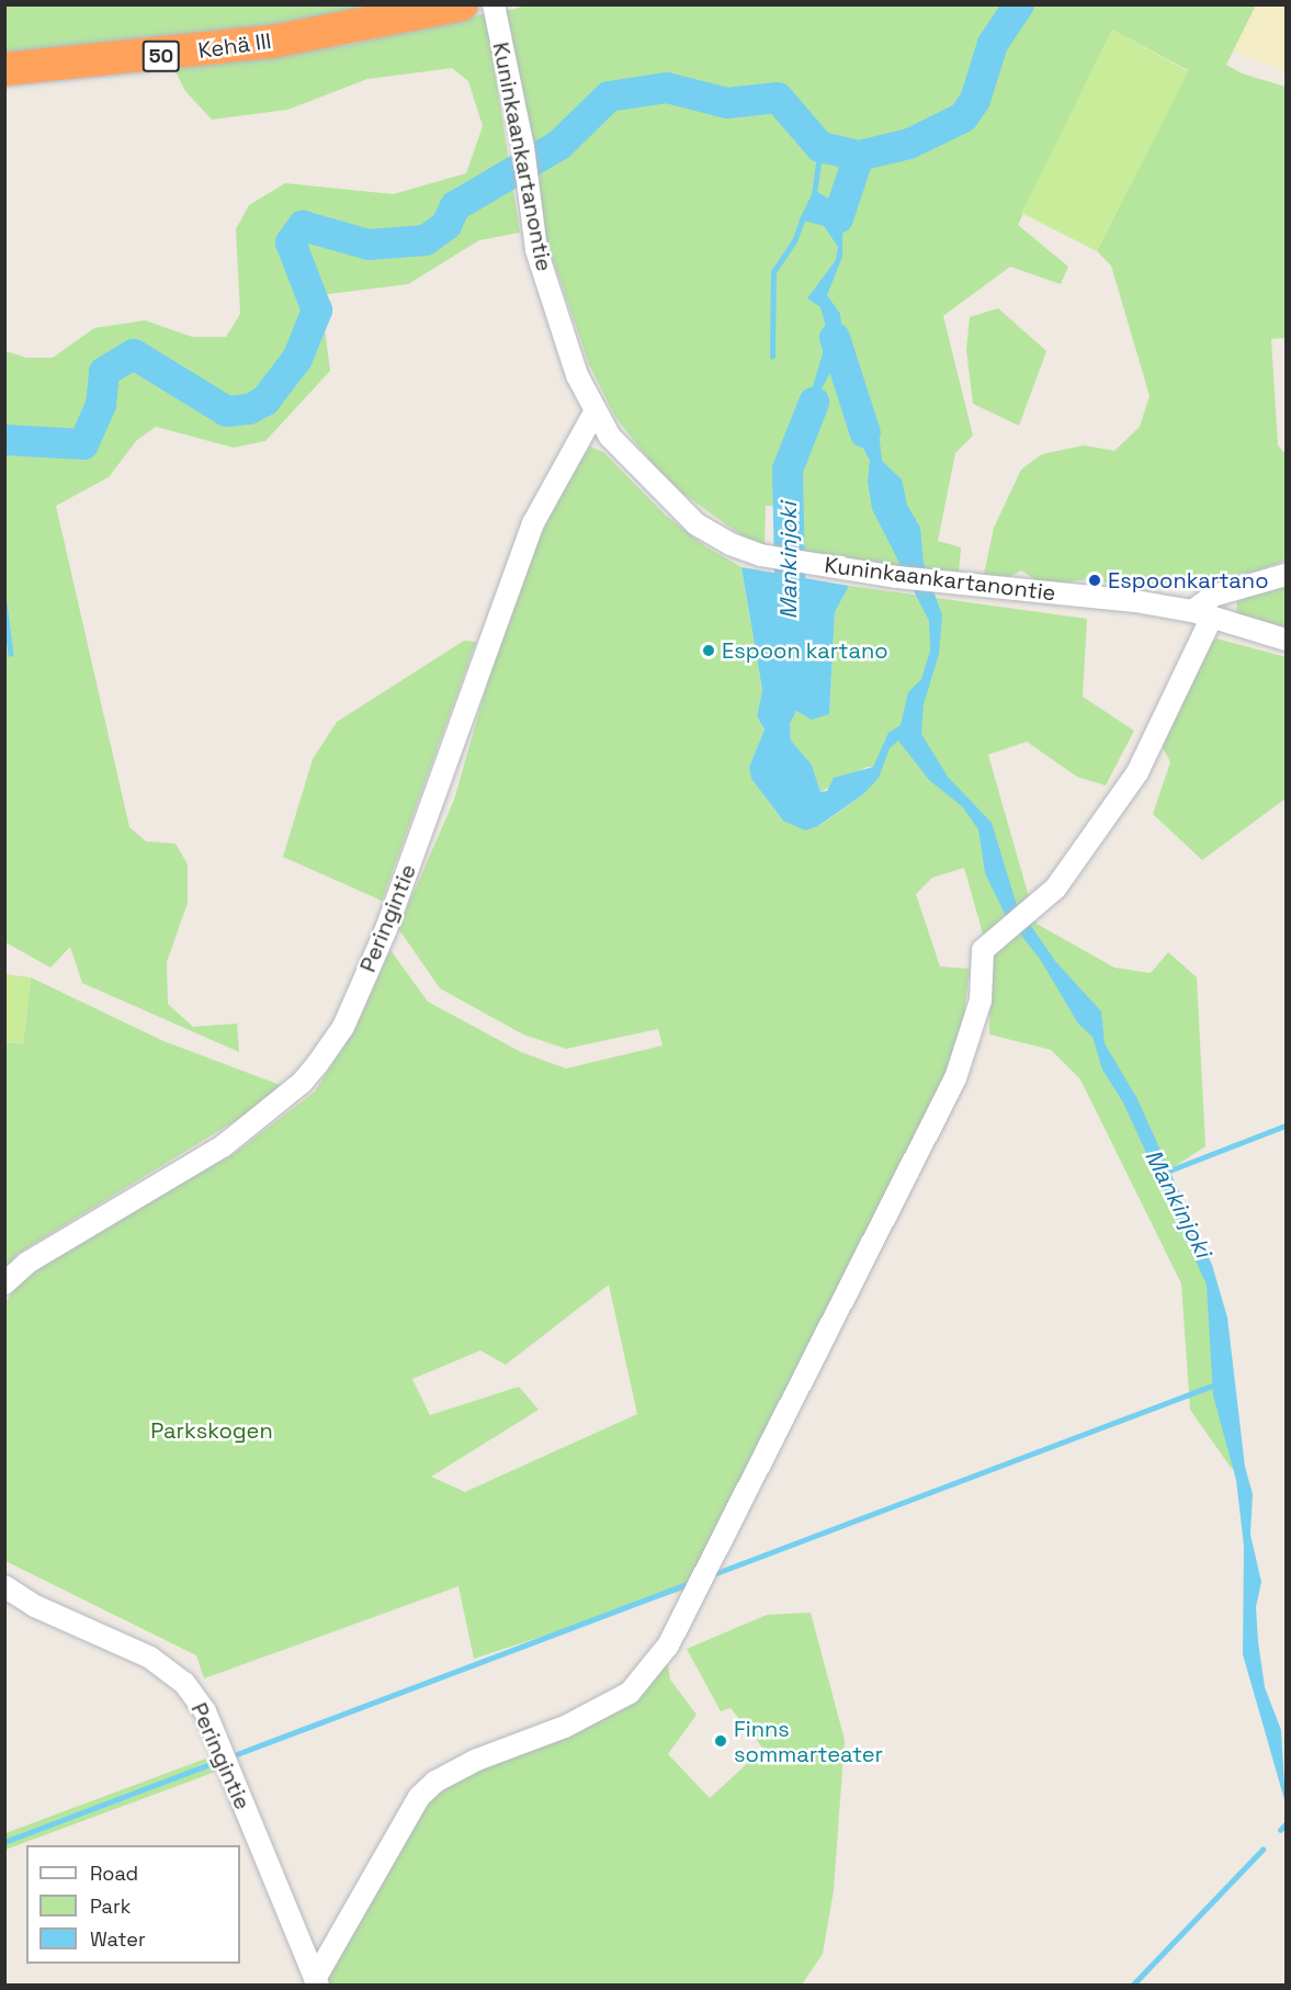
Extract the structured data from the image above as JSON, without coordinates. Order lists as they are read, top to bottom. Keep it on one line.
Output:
{"streets":{"highway":["Kehä III","50"],"street":["Kuninkaankartanontie","Peringintie"]},"crossings":[["Kuninkaankartanontie","Peringintie"]],"water":["Mankinjoki"],"parks":["Parkskogen"],"places":["Espoonkartano","Espoon kartano","Finns sommarteater"],"legend":["Road","Park","Water"]}
